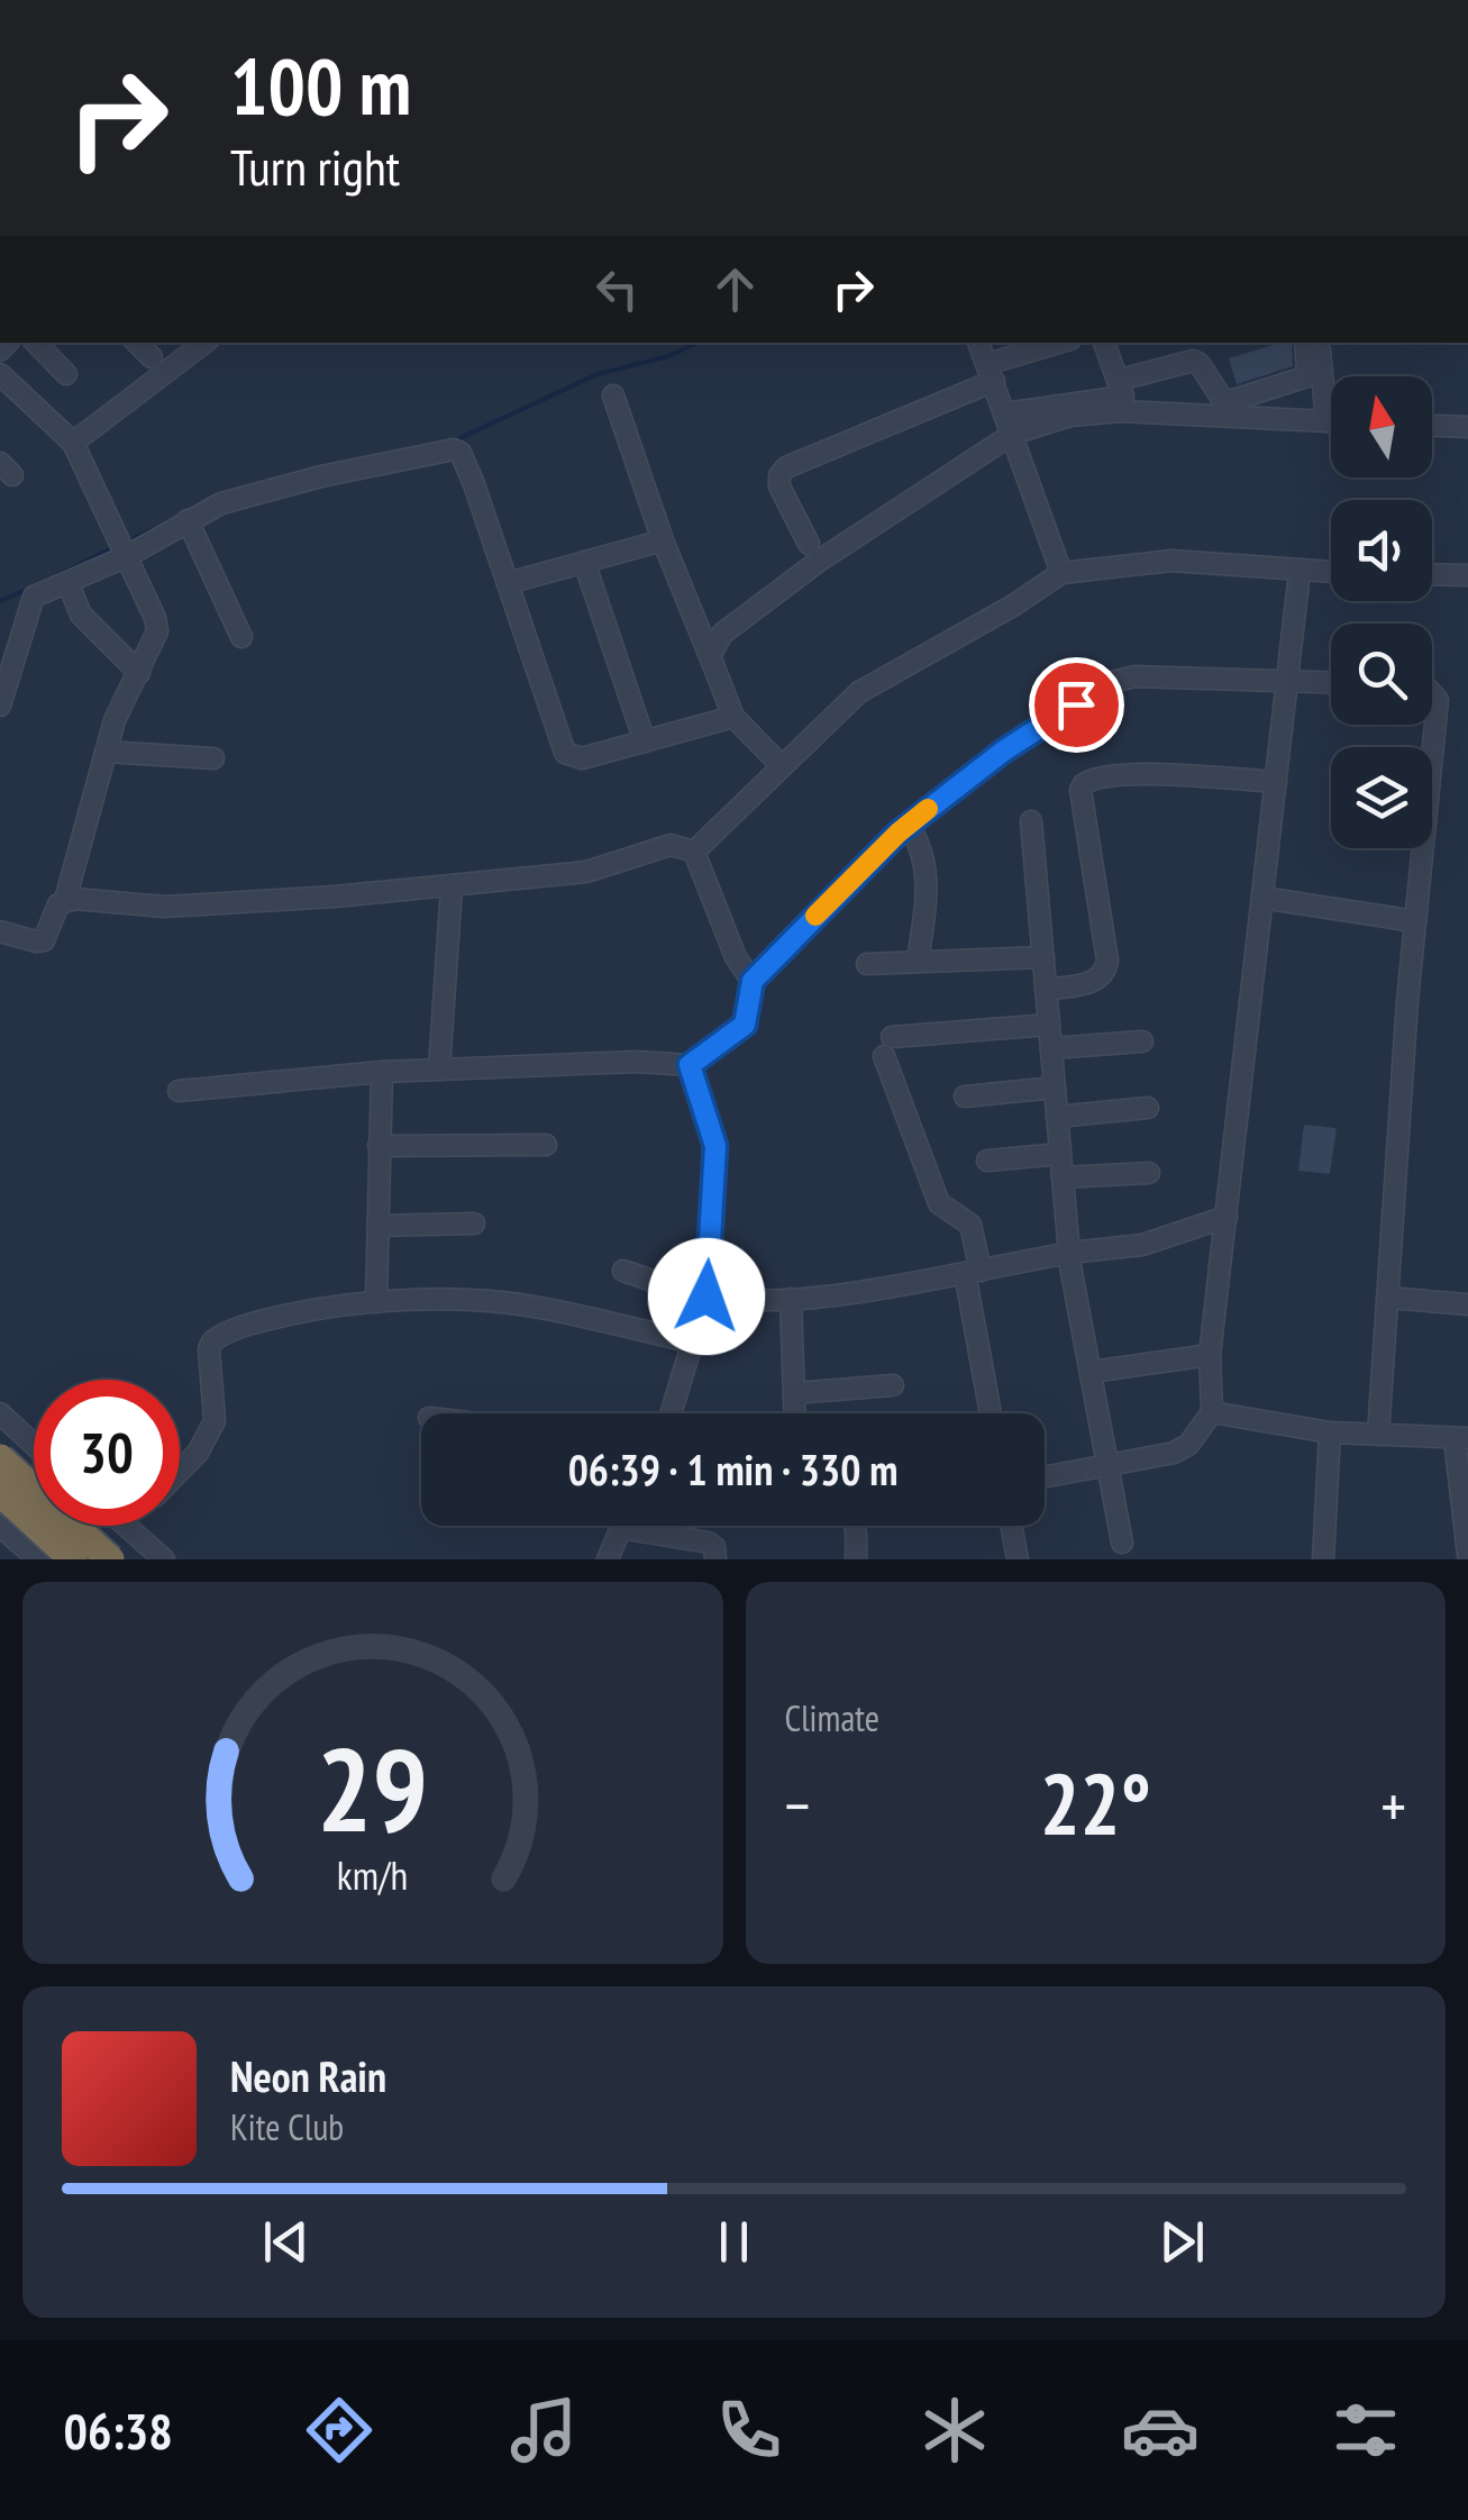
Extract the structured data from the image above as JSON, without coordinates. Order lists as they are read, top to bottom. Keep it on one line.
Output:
{"north":"top","page":{"turn":["100 m","Turn right"],"limit":"30","trip":"06:39 · 1 min · 330 m","tile":"Climate","heat":["−","22°","+"],"song":["Neon Rain","Kite Club"],"tabs":"06:38","gauge":["29","km/h"]}}
